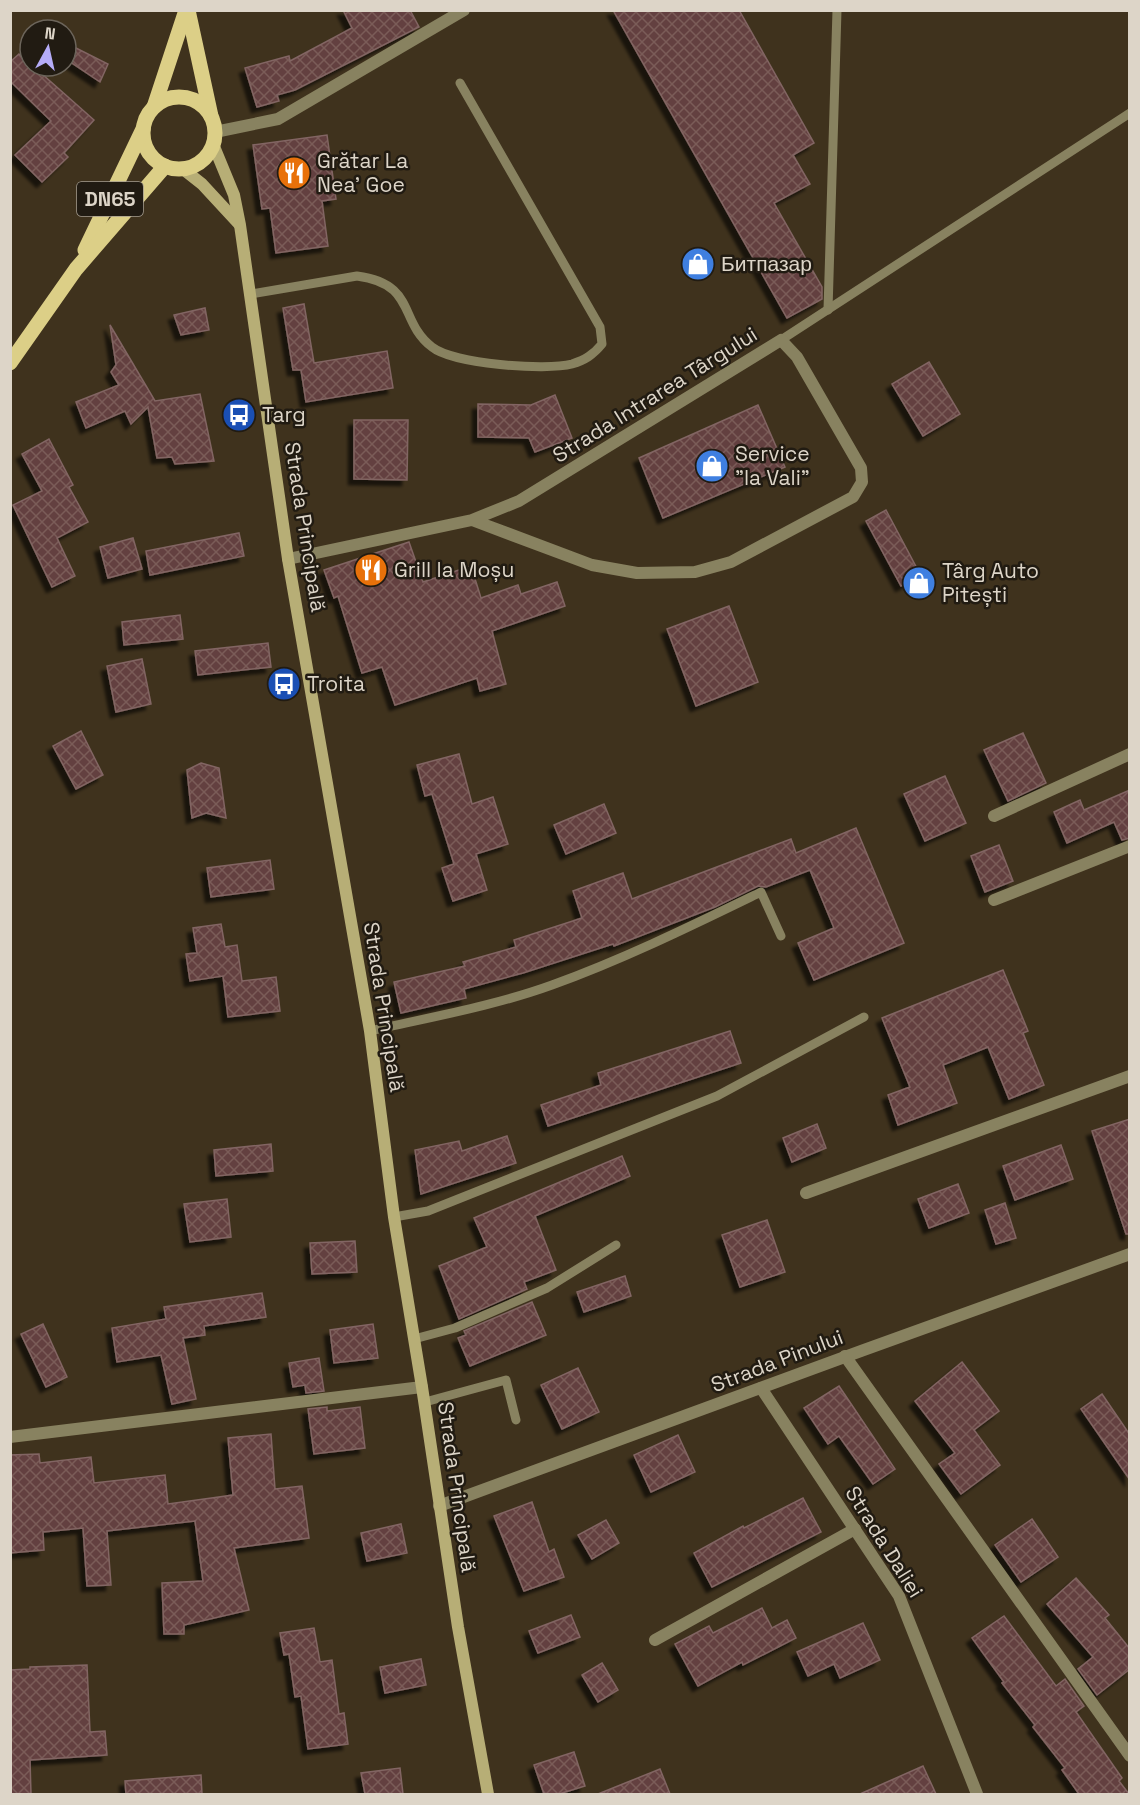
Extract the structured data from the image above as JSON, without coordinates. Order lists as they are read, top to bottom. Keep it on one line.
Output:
{"streets":{"main road":["DN65","Strada Principală"],"street":["Strada Intrarea Târgului","Strada Pinului","Strada Daliei"]},"crossings":[["DN65","Strada Principală"],["Strada Intrarea Târgului","Strada Principală"],["Strada Principală","Strada Pinului"],["Strada Pinului","Strada Daliei"]],"places":{"restaurant":["Grătar La Nea' Goe","Grill la Moșu"],"shop":["Битпазар","Service \"la Vali\"","Târg Auto Pitești"],"bus stop":["Targ","Troita"]},"north":"top"}
